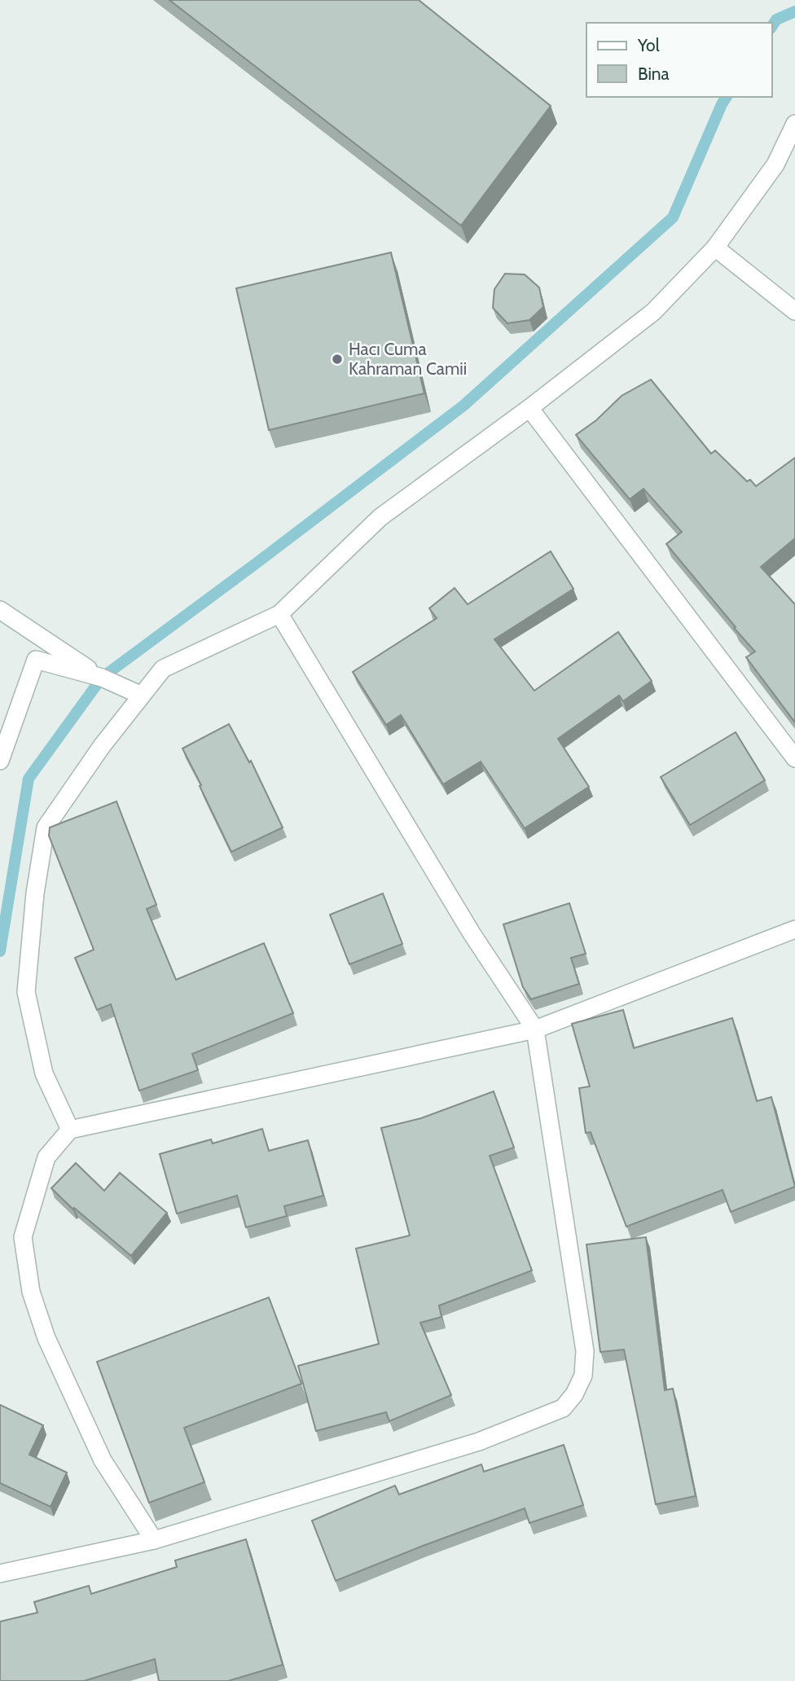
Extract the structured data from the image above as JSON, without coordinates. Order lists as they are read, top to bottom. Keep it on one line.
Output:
{"places":["Hacı Cuma Kahraman Camii"],"legend":["Yol","Bina"]}
